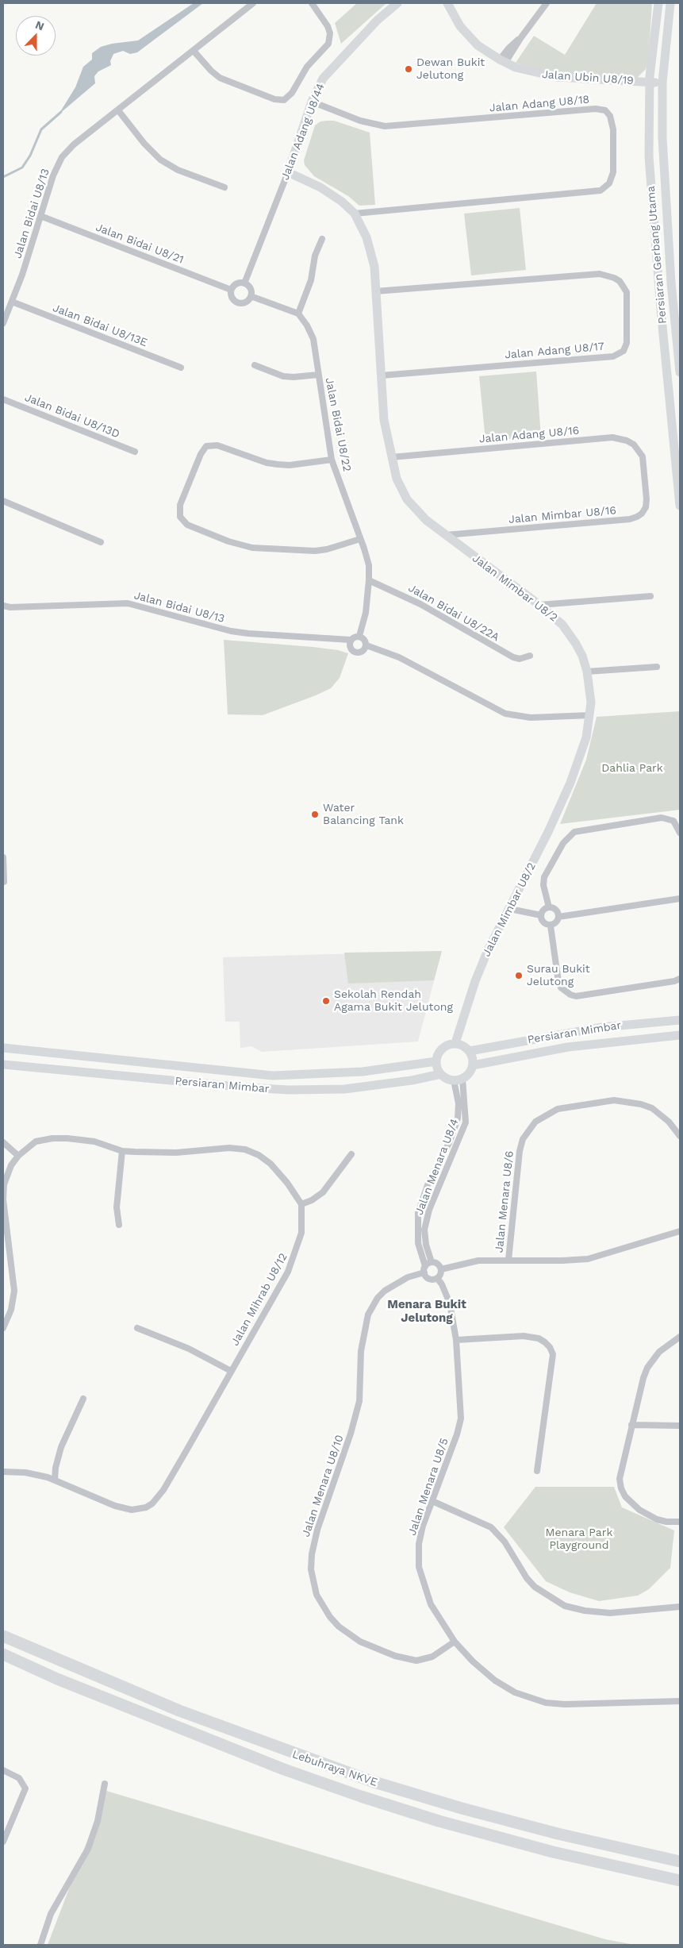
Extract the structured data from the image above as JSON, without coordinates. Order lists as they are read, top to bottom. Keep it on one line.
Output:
{"streets":{"highway":["Lebuhraya NKVE"],"street":["Jalan Ubin U8/19","Jalan Adang U8/18","Jalan Adang U8/44","Jalan Bidai U8/13","Jalan Bidai U8/21","Persiaran Gerbang Utama","Jalan Bidai U8/13E","Jalan Adang U8/17","Jalan Bidai U8/13D","Jalan Bidai U8/22","Jalan Adang U8/16","Jalan Mimbar U8/16","Jalan Mimbar U8/2","Jalan Bidai U8/22A","Persiaran Mimbar","Jalan Menara U8/4","Jalan Menara U8/6","Jalan Mihrab U8/12","Jalan Menara U8/10","Jalan Menara U8/5"]},"crossings":[["Jalan Ubin U8/19","Persiaran Gerbang Utama"],["Jalan Adang U8/18","Jalan Adang U8/44"],["Jalan Adang U8/18","Jalan Mimbar U8/2"],["Jalan Adang U8/44","Jalan Bidai U8/21"],["Jalan Adang U8/44","Jalan Mimbar U8/2"],["Jalan Bidai U8/13","Jalan Bidai U8/21"],["Jalan Bidai U8/13","Jalan Bidai U8/13E"],["Jalan Bidai U8/13","Jalan Bidai U8/22"],["Jalan Adang U8/17","Jalan Mimbar U8/2"],["Jalan Bidai U8/22","Jalan Bidai U8/22A"],["Jalan Adang U8/16","Jalan Mimbar U8/16"],["Jalan Adang U8/16","Jalan Mimbar U8/2"],["Jalan Mimbar U8/16","Jalan Mimbar U8/2"],["Jalan Mimbar U8/2","Persiaran Mimbar"],["Jalan Mimbar U8/2","Jalan Menara U8/4"],["Persiaran Mimbar","Jalan Menara U8/4"],["Jalan Menara U8/4","Jalan Menara U8/10"],["Jalan Menara U8/4","Jalan Menara U8/5"],["Jalan Menara U8/10","Jalan Menara U8/5"]],"districts":["Menara Bukit Jelutong"],"parks":["Dahlia Park","Menara Park Playground"],"places":["Dewan Bukit Jelutong","Water Balancing Tank","Surau Bukit Jelutong","Sekolah Rendah Agama Bukit Jelutong"],"north":"top"}
